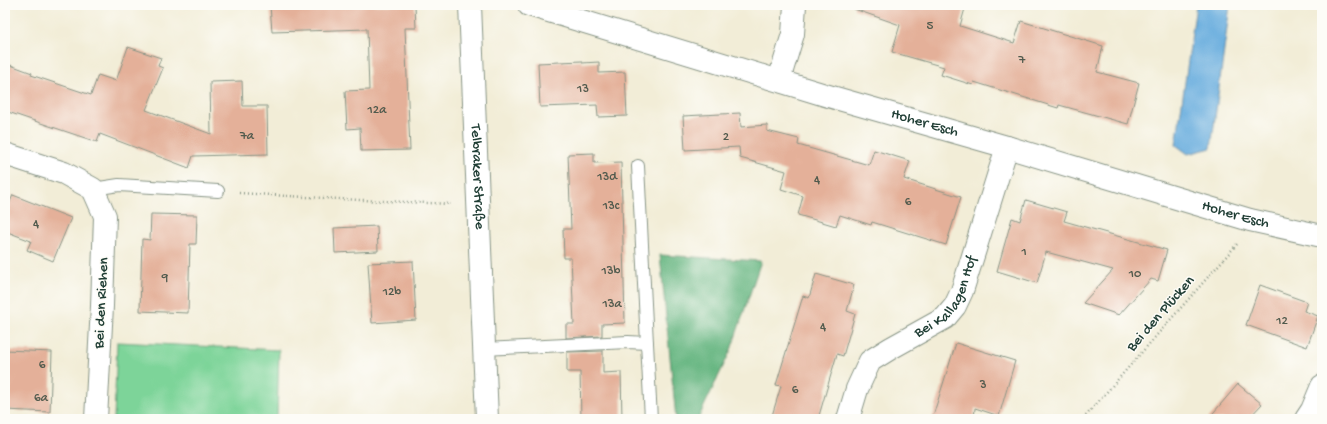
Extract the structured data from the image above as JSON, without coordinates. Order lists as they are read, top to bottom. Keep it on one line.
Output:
{"streets":{"street":["Hoher Esch","Telbraker Straße","Bei Kallagen Hof","Bei den Riehen"],"path":["Bei den Plücken"]},"crossings":[["Hoher Esch","Bei Kallagen Hof"],["Hoher Esch","Bei den Plücken"]],"house_numbers":["5","7","13","12a","7a","2","13d","4","6","13c","4","1","13b","10","9","12b","13a","12","4","6","3","6","6a"]}
